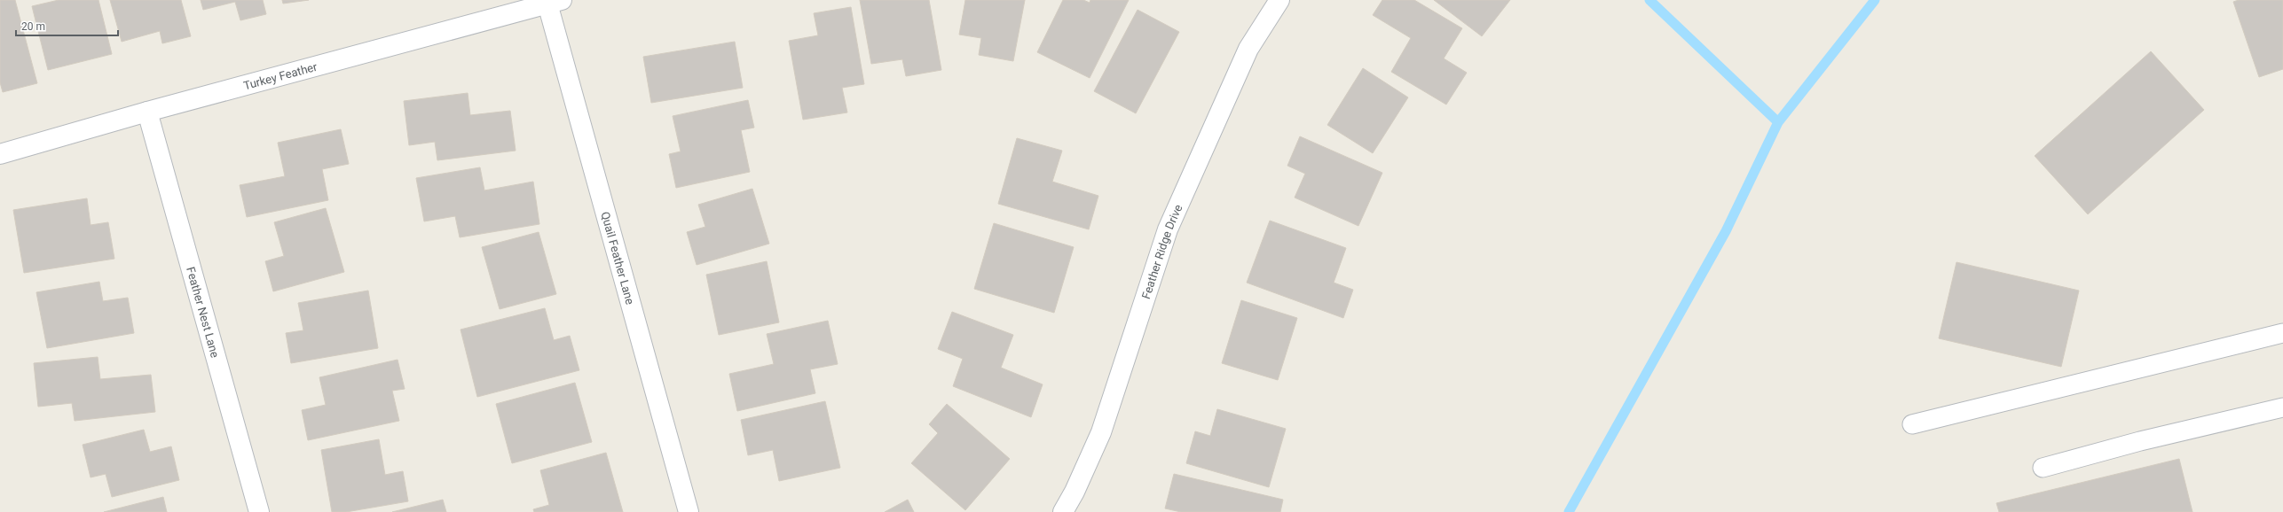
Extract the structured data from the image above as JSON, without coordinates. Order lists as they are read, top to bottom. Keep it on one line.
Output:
{"streets":{"street":["Turkey Feather","Feather Ridge Drive","Quail Feather Lane","Feather Nest Lane"]},"crossings":[["Turkey Feather","Quail Feather Lane"],["Turkey Feather","Feather Nest Lane"]],"scale_bar":"20 m"}
